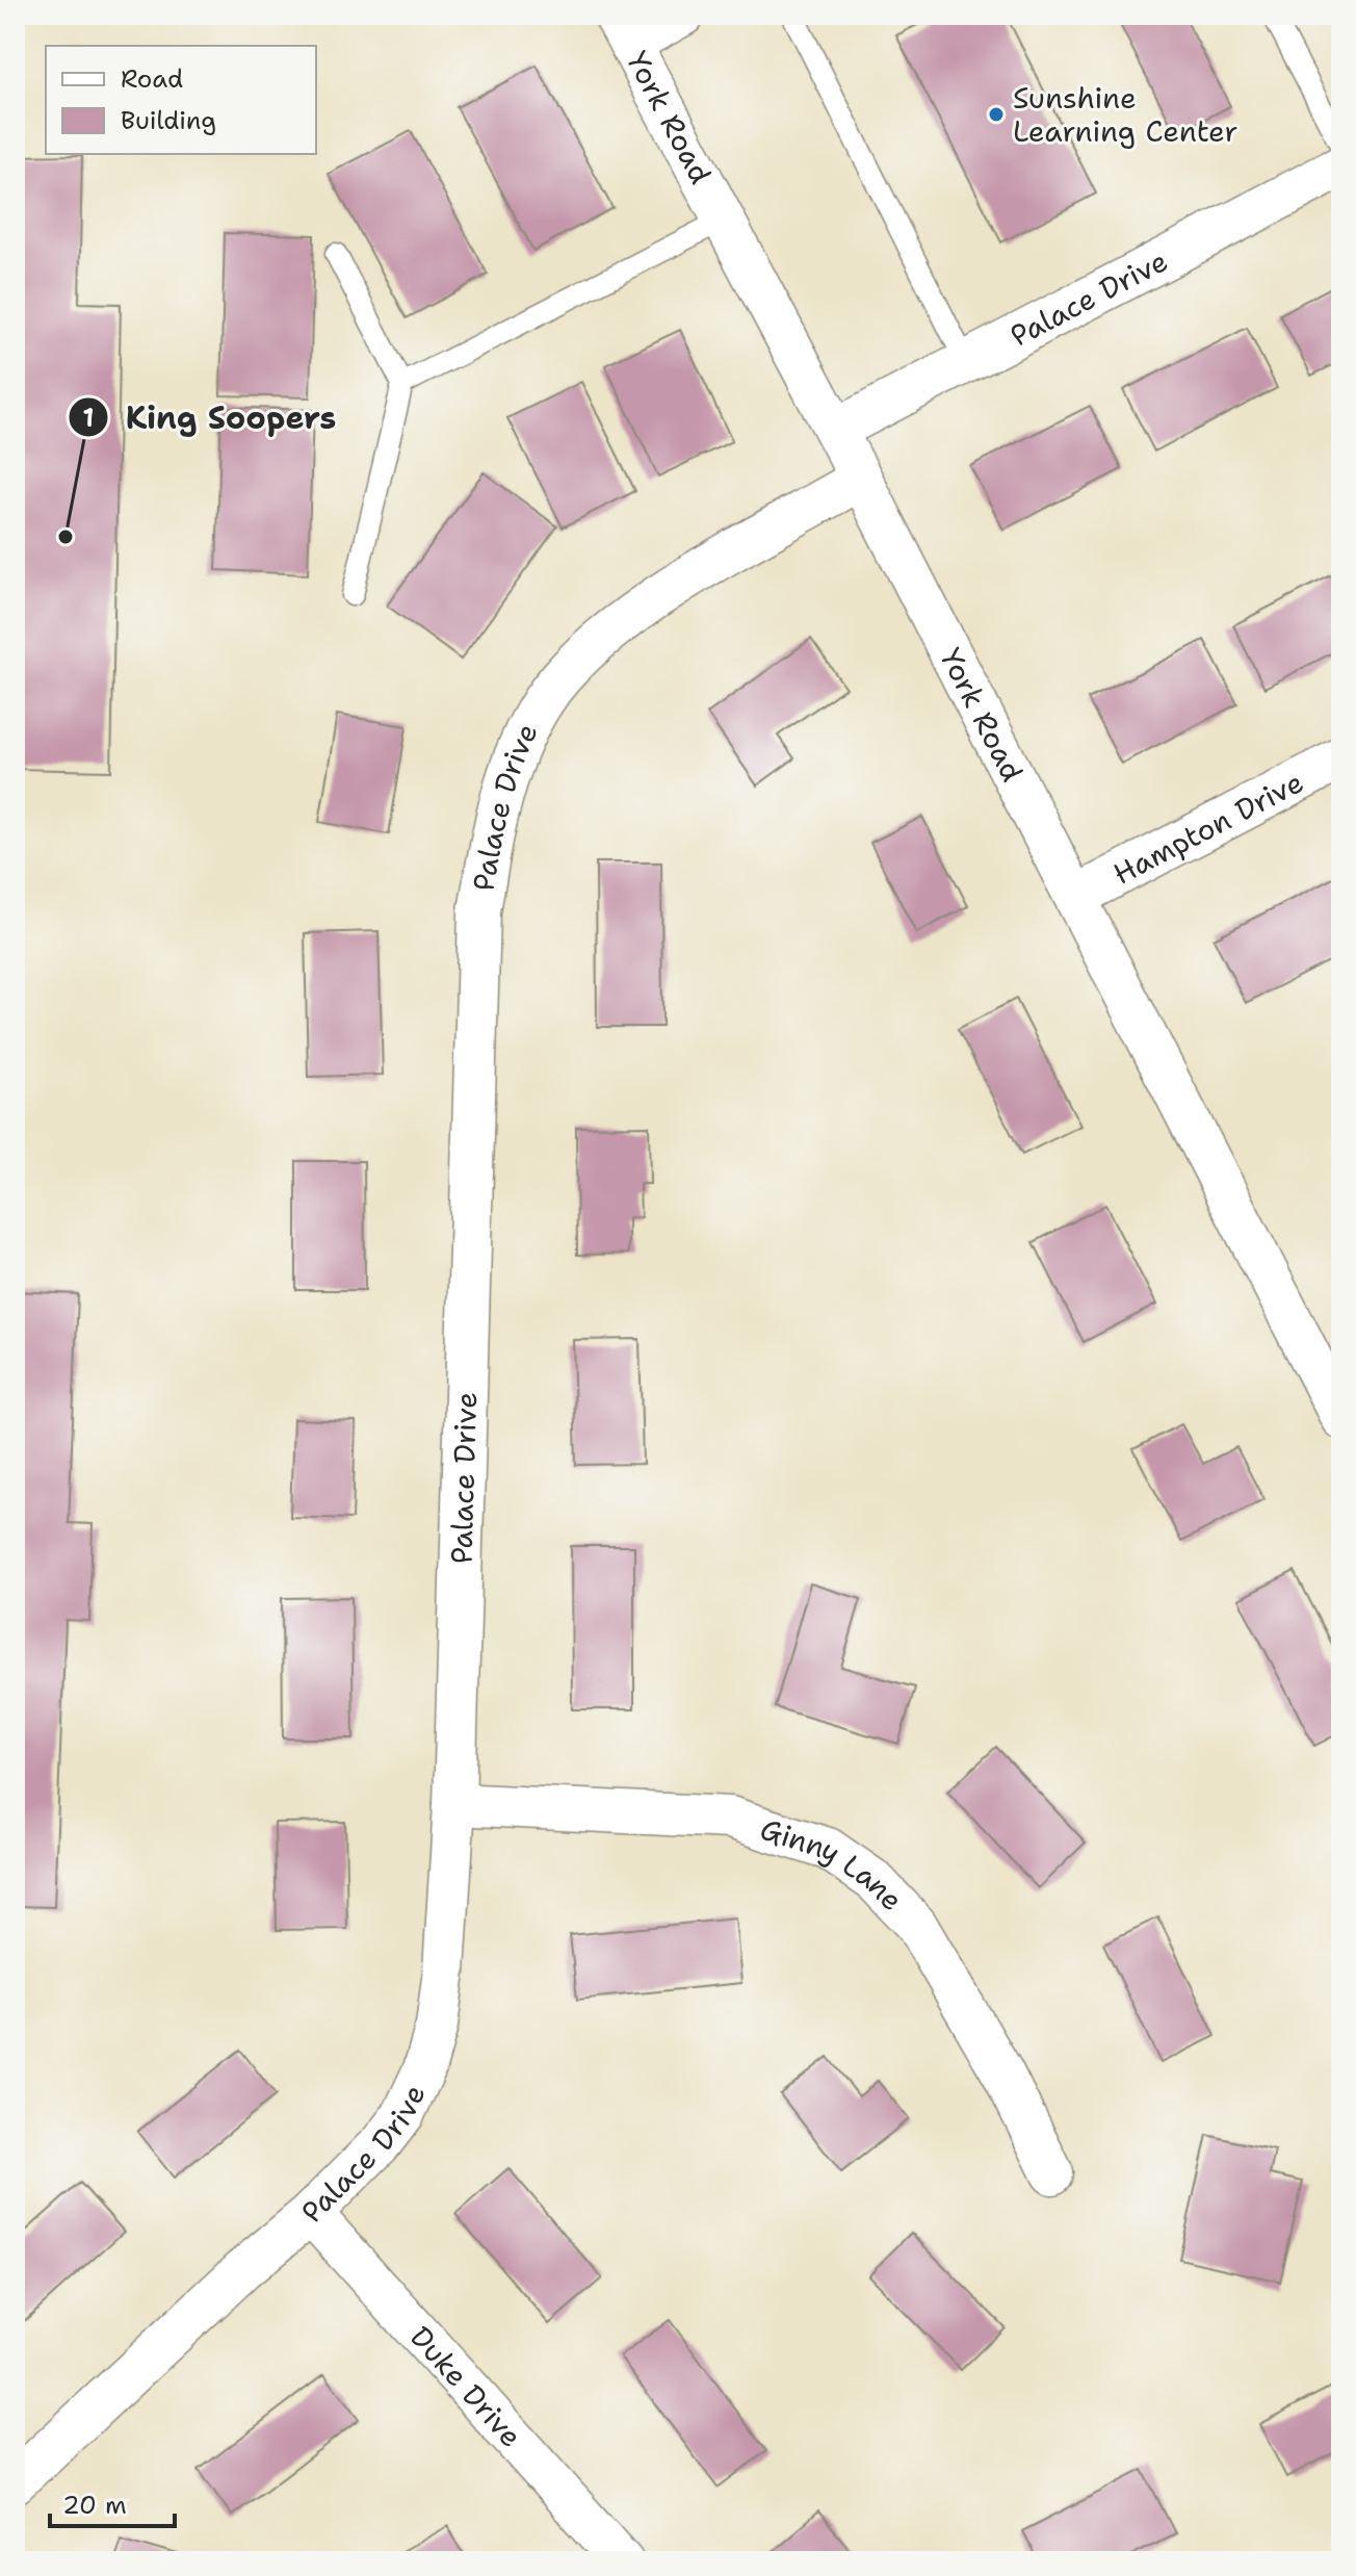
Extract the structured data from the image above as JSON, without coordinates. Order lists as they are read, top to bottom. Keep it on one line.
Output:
{"streets":{"street":["York Road","Palace Drive","Hampton Drive","Ginny Lane","Duke Drive"]},"crossings":[["York Road","Palace Drive"],["York Road","Hampton Drive"],["Palace Drive","Ginny Lane"],["Palace Drive","Duke Drive"]],"places":["Sunshine Learning Center","King Soopers"],"legend":["Road","Building"],"scale_bar":"20 m"}
